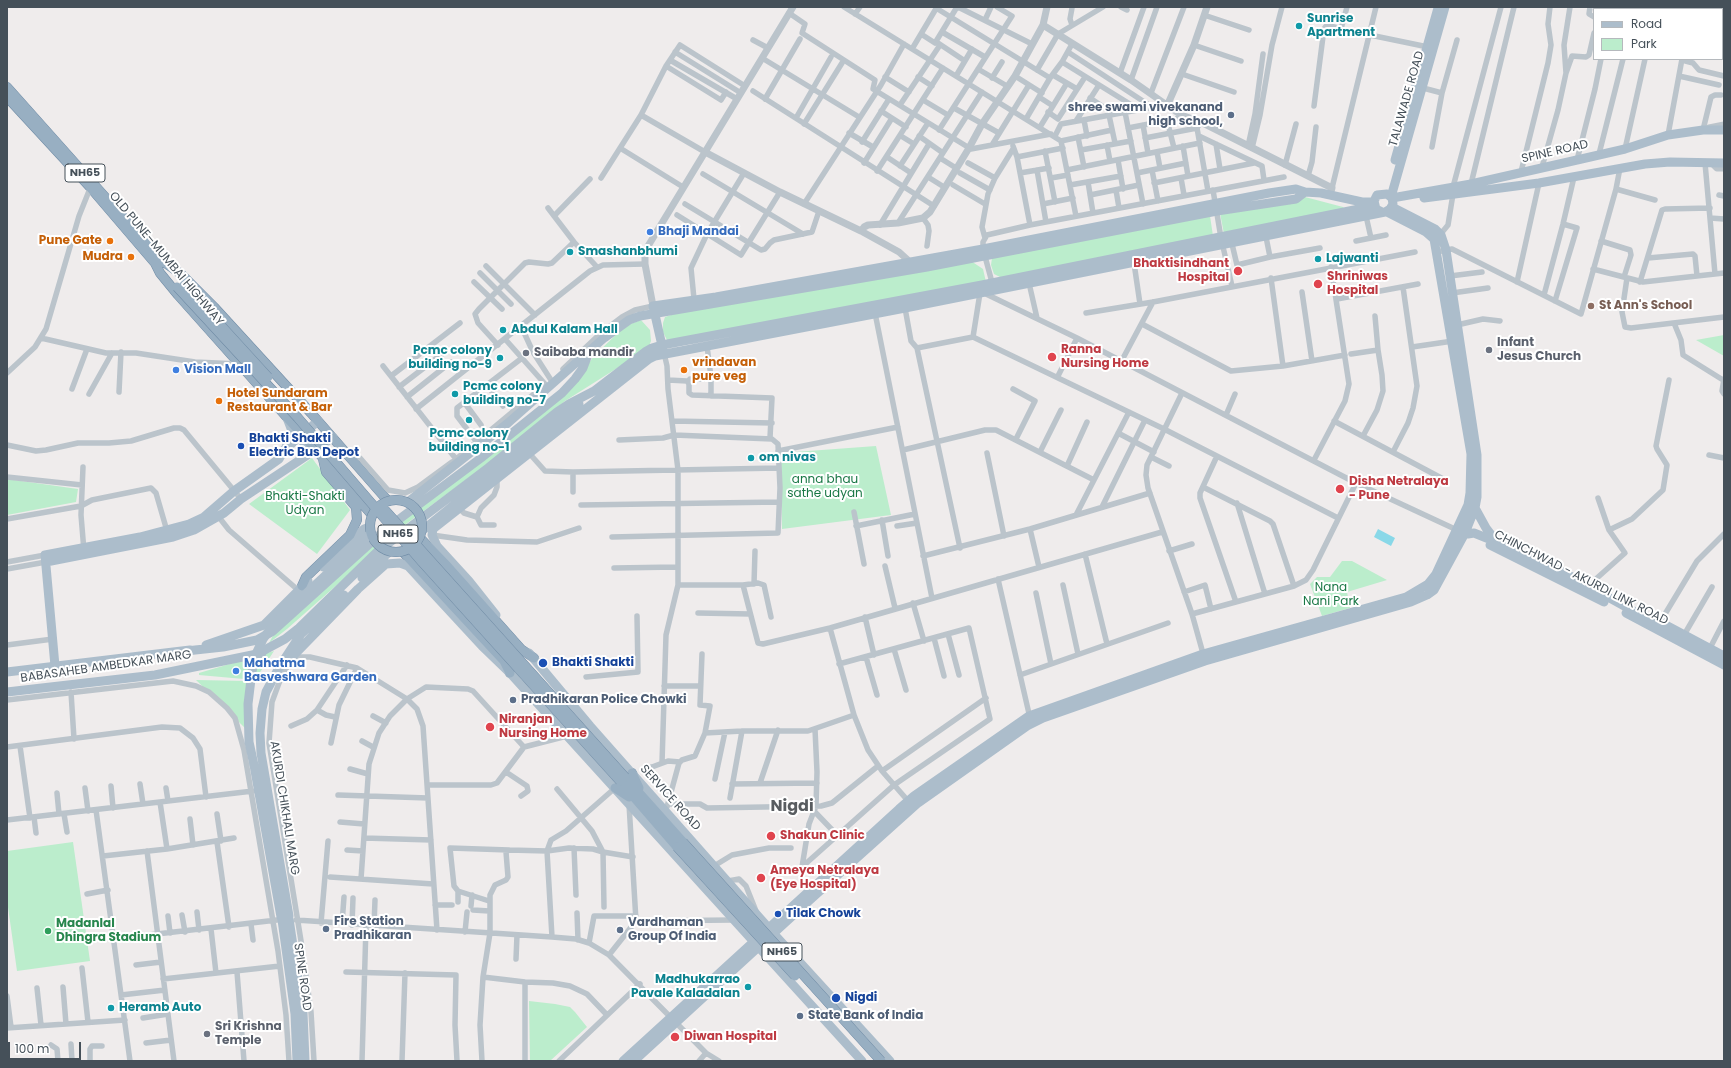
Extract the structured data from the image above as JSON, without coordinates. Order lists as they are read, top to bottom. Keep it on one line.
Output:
{"streets":{"highway":["NH65","OLD PUNE–MUMBAI HIGHWAY"],"main road":["TALAWADE ROAD","SPINE ROAD","CHINCHWAD - AKURDI LINK ROAD","BABASAHEB AMBEDKAR MARG","SERVICE ROAD","AKURDI CHIKHALI MARG"]},"crossings":[["TALAWADE ROAD","SPINE ROAD"],["SPINE ROAD","AKURDI CHIKHALI MARG"],["NH65","OLD PUNE–MUMBAI HIGHWAY"],["NH65","SERVICE ROAD"],["OLD PUNE–MUMBAI HIGHWAY","BABASAHEB AMBEDKAR MARG"]],"districts":["Nigdi"],"parks":["anna bhau sathe udyan","Bhakti-Shakti Udyan","Nana Nani Park"],"places":["Sunrise Apartment","shree swami vivekanand high school,","Bhaji Mandai","Pune Gate","Smashanbhumi","Mudra","Lajwanti","Bhaktisindhant Hospital","Shriniwas Hospital","St Ann's School","Abdul Kalam Hall","Infant Jesus Church","Saibaba mandir","Ranna Nursing Home","Pcmc colony building no-9","Vision Mall","vrindavan pure veg","Pcmc colony building no-7","Hotel Sundaram Restaurant & Bar","Pcmc colony building no-1","Bhakti Shakti Electric Bus Depot","om nivas","Disha Netralaya - Pune","Bhakti Shakti","Mahatma Basveshwara Garden","Pradhikaran Police Chowki","Niranjan Nursing Home","Shakun Clinic","Ameya Netralaya (Eye Hospital)","Tilak Chowk","Fire Station Pradhikaran","Vardhaman Group Of India","Madanlal Dhingra Stadium","Madhukarrao Pavale Kaladalan","Nigdi","Heramb Auto","State Bank of India","Sri Krishna Temple","Diwan Hospital"],"legend":["Road","Park"],"scale_bar":"100 m"}
